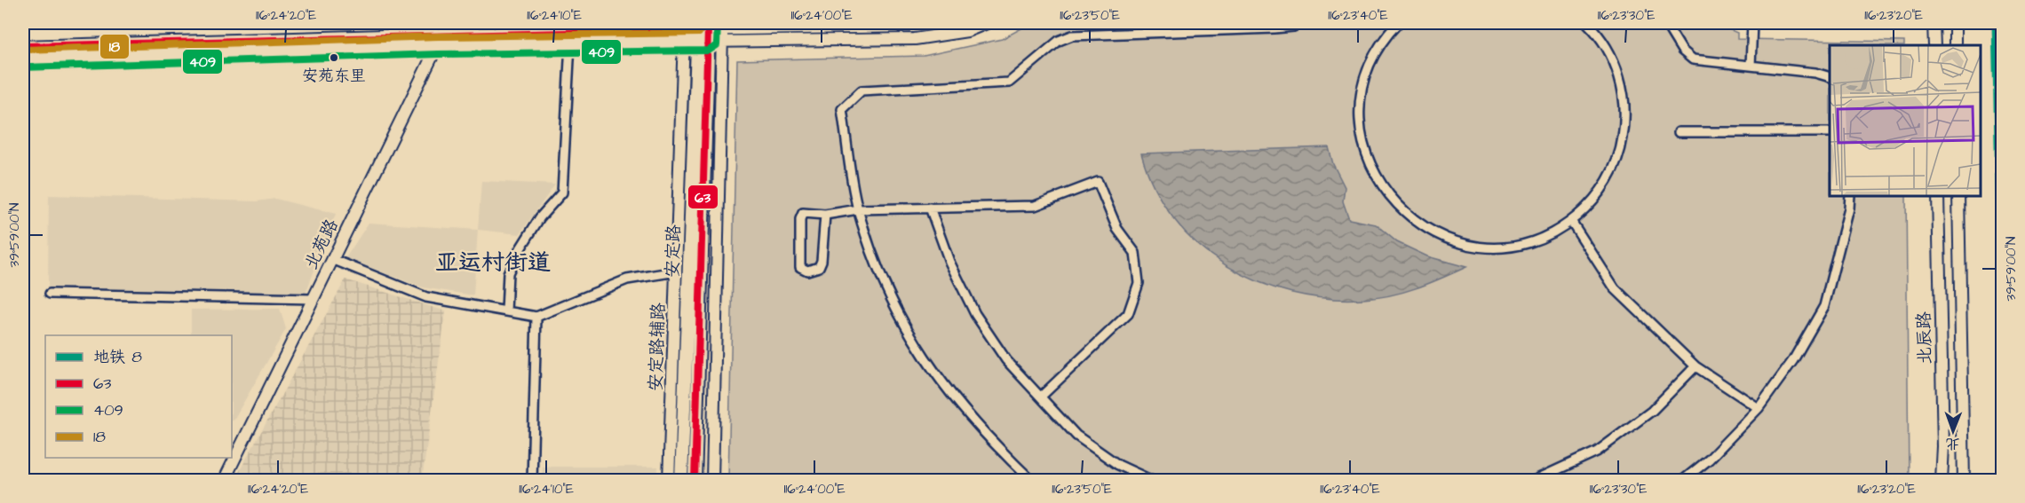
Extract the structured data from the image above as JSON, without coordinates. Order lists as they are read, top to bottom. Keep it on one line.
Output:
{"streets":{"main road":["北苑路","安定路","北辰路","安定路辅路"]},"districts":["亚运村街道"],"places":["安苑东里"],"lines":["metro line 8","transit line 409","transit line 18","transit line 63"],"legend":["地铁 8","63","409","18"],"north":"bottom","coordinates":["116°24'20\"E","116°24'10\"E","116°24'00\"E","116°23'50\"E","116°23'40\"E","116°23'30\"E","116°23'20\"E","39°59'00\"N"]}
